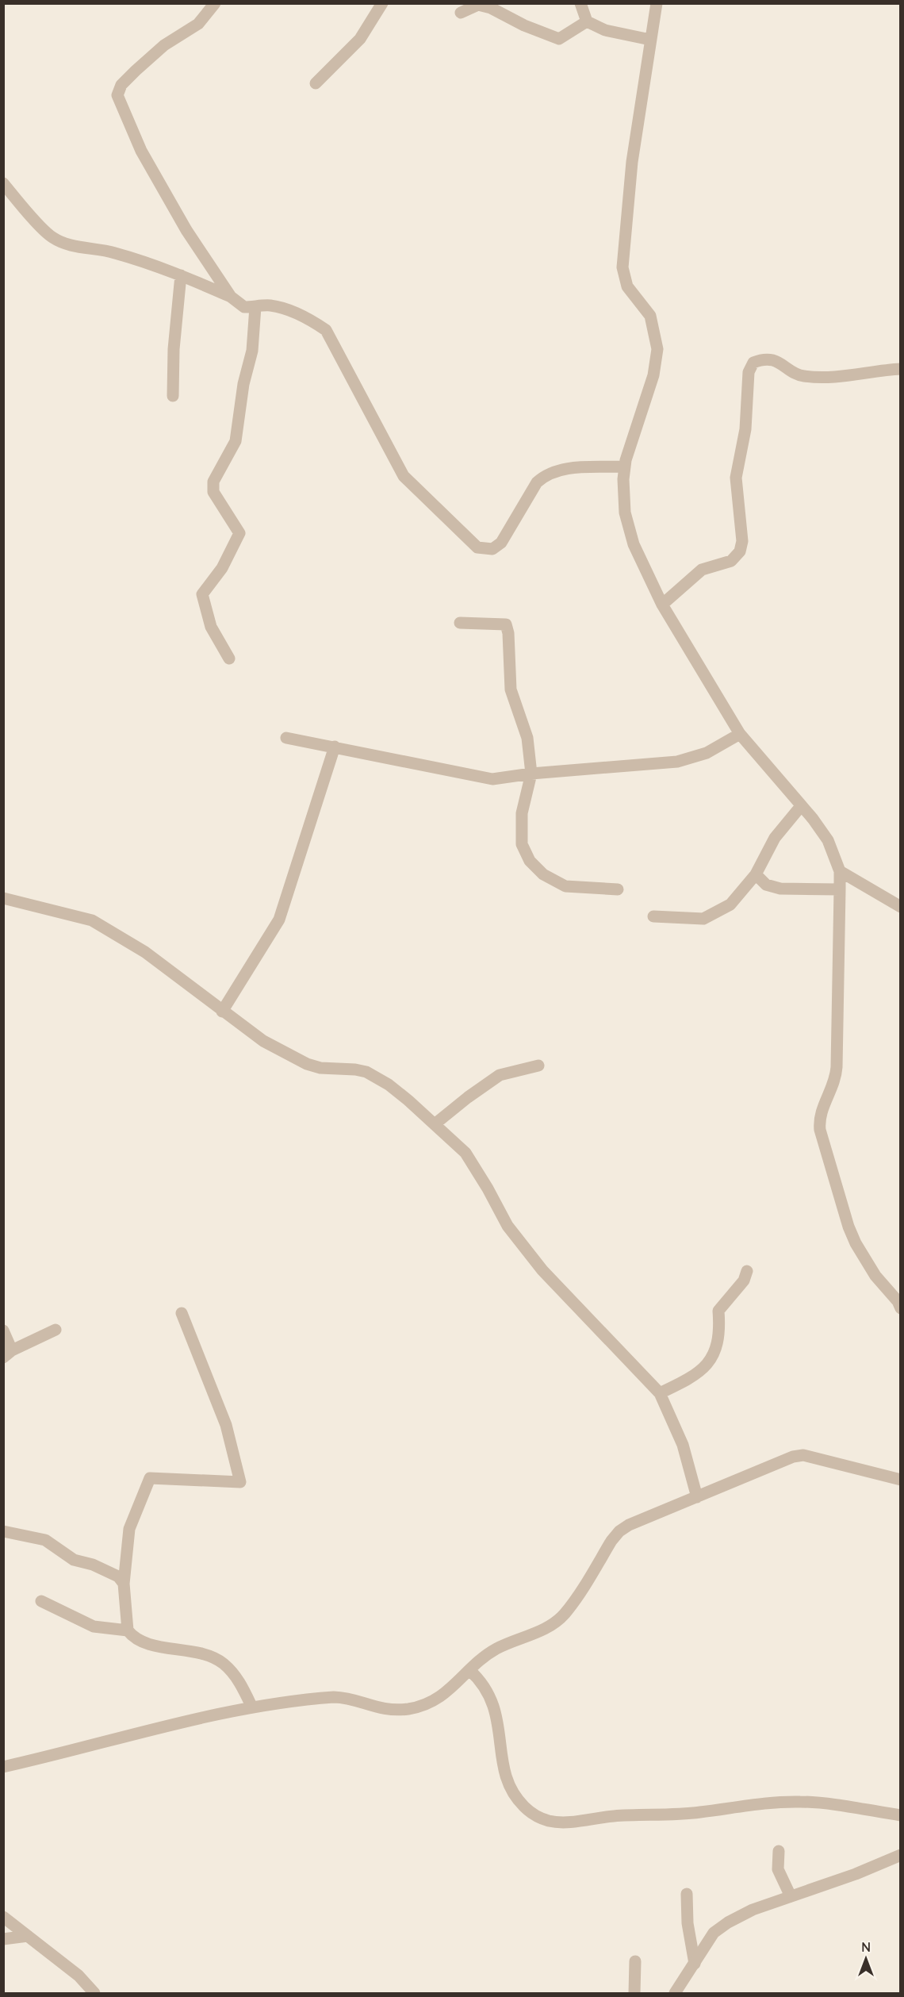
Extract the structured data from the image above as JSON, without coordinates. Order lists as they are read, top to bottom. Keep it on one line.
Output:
{"north":"top"}
